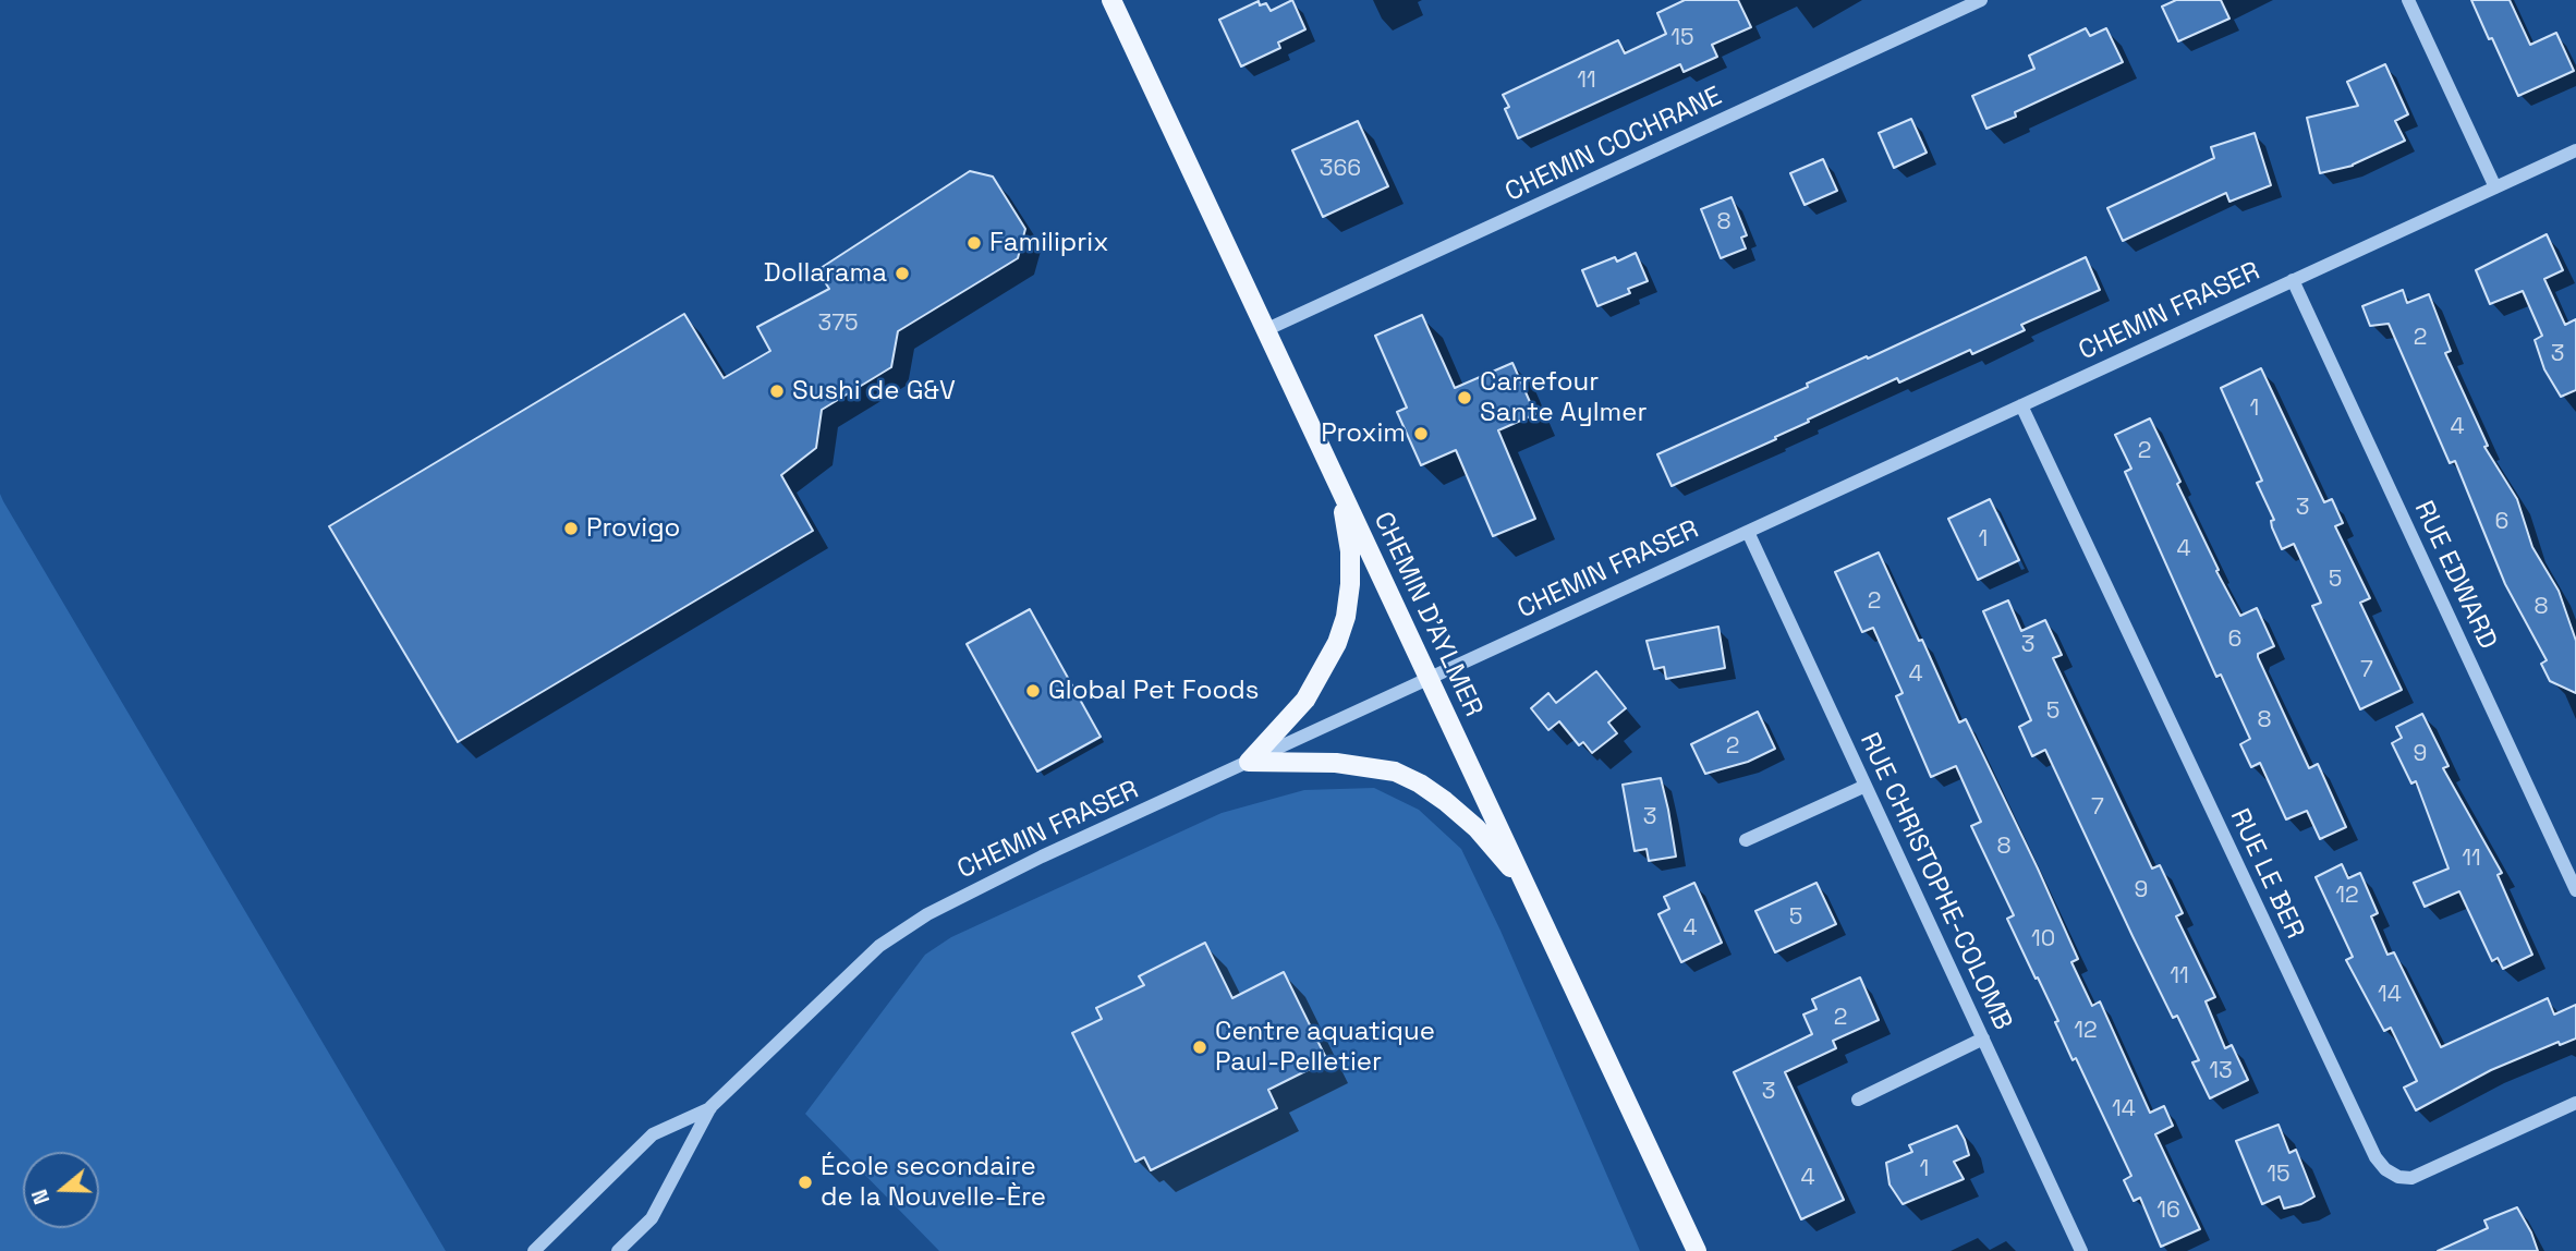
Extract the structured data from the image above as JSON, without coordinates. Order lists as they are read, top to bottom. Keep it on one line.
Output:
{"streets":{"main road":["CHEMIN D'AYLMER"],"street":["CHEMIN COCHRANE","CHEMIN FRASER","RUE EDWARD","RUE LE BER","RUE CHRISTOPHE-COLOMB"]},"crossings":[["CHEMIN COCHRANE","CHEMIN D'AYLMER"],["CHEMIN FRASER","RUE EDWARD"],["CHEMIN FRASER","CHEMIN D'AYLMER"],["CHEMIN FRASER","RUE LE BER"],["CHEMIN FRASER","RUE CHRISTOPHE-COLOMB"]],"places":["Familiprix","Dollarama","Sushi de G&V","Carrefour Sante Aylmer","Proxim","Provigo","Global Pet Foods","Centre aquatique Paul-Pelletier","École secondaire de la Nouvelle-Ère"],"house_numbers":["15","11","366","8","375","2","3","1","4","2","3","6","1","4","5","2","8","6","3","7","4","5","8","2","9","7","3","8","11","9","12","5","4","10","11","14","2","12","13","3","14","1","15","4","16"],"north":"left"}
